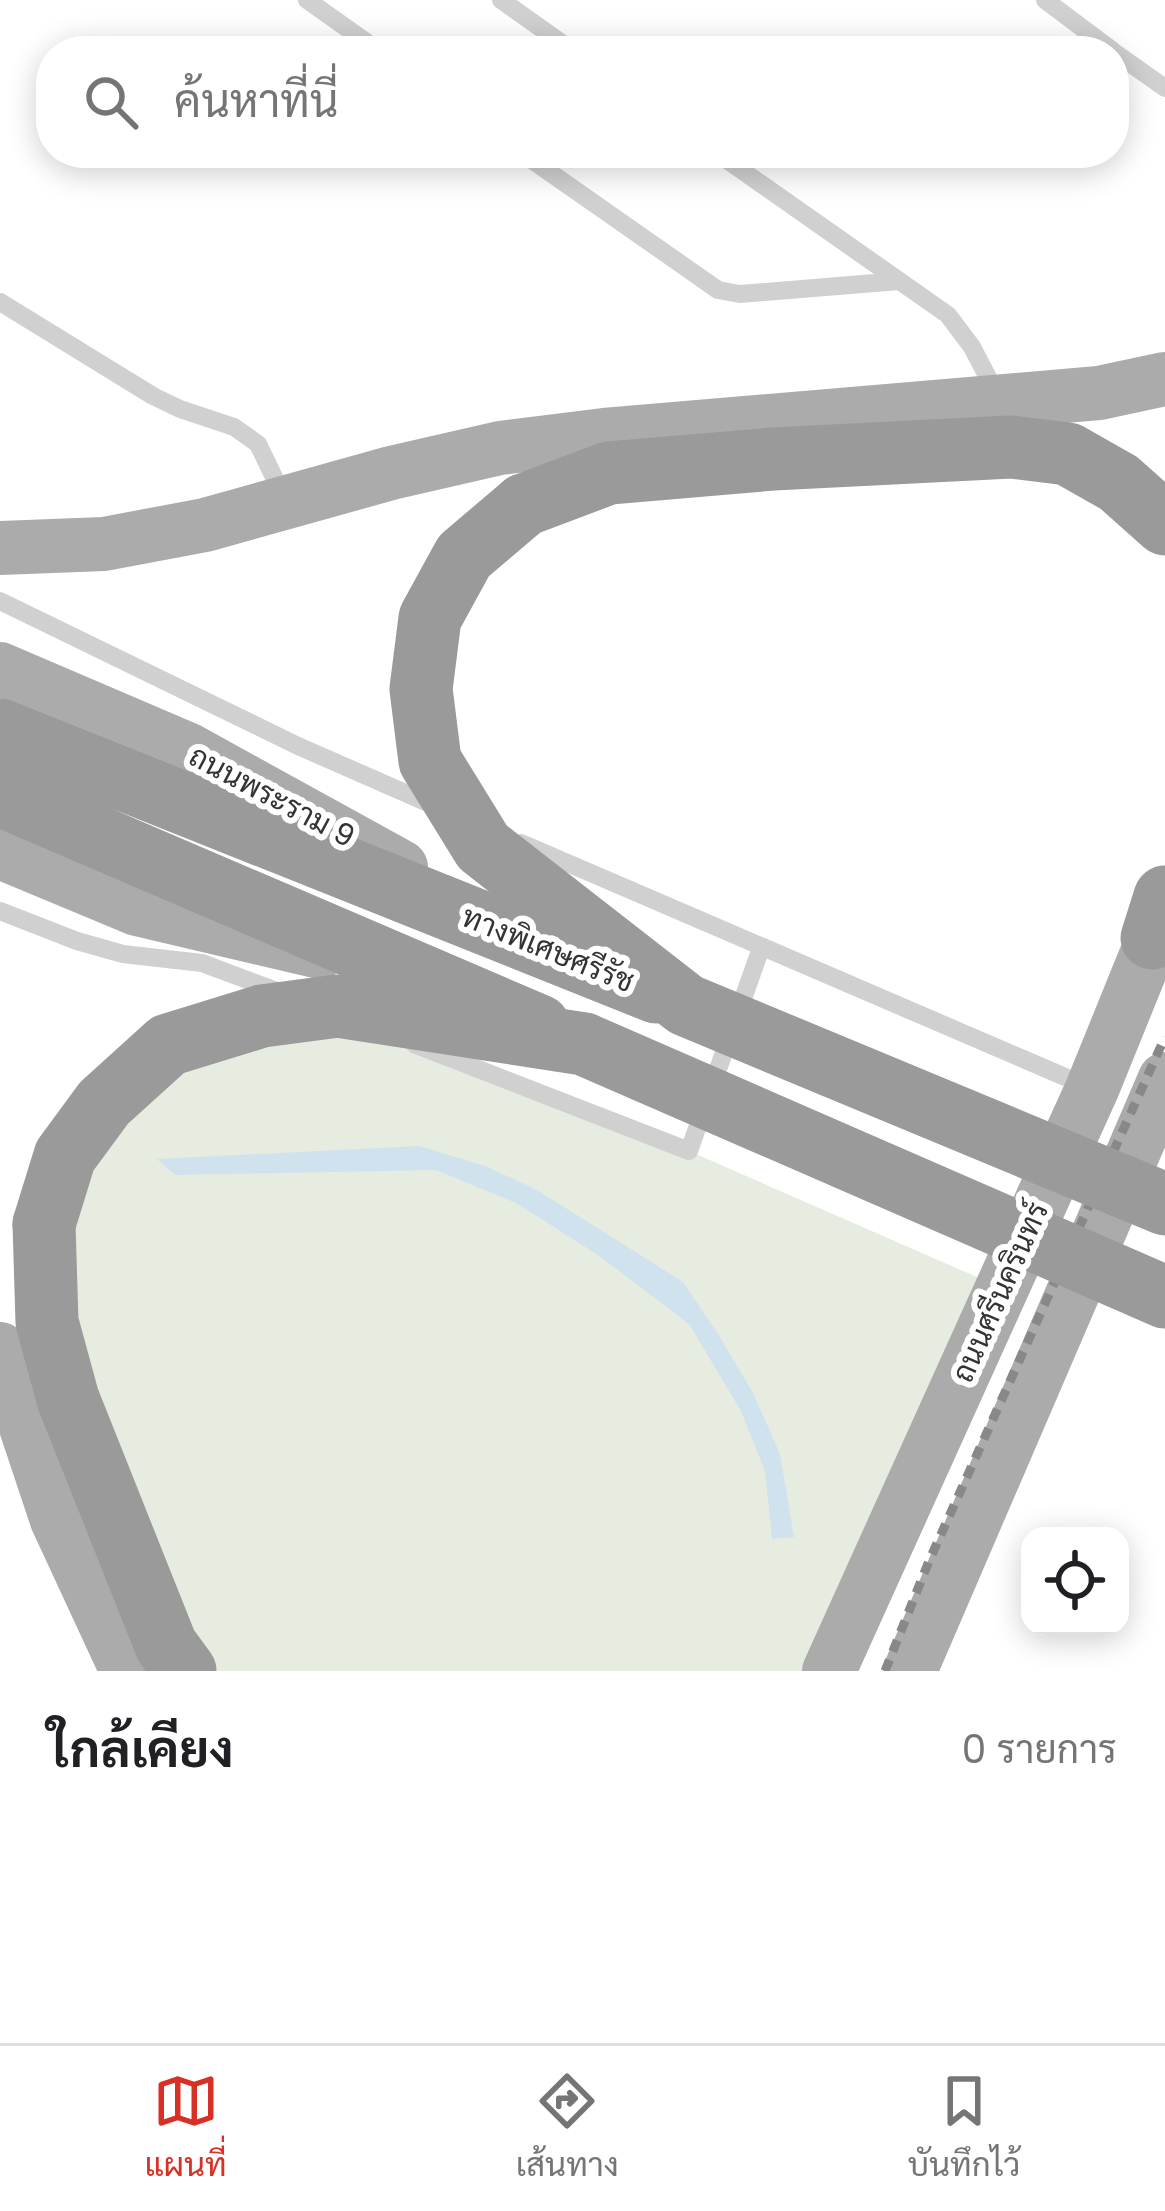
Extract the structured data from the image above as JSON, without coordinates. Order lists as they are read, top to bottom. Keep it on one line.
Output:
{"streets":{"highway":["ทางพิเศษศรีรัช"],"main road":["ถนนพระราม 9","ถนนศรีนครินทร์"]},"crossings":[["ถนนพระราม 9","ทางพิเศษศรีรัช"]],"page":{"search":"ค้นหาที่นี่","heading":["ใกล้เคียง","0 รายการ"],"nav":["แผนที่","เส้นทาง","บันทึกไว้"]}}
